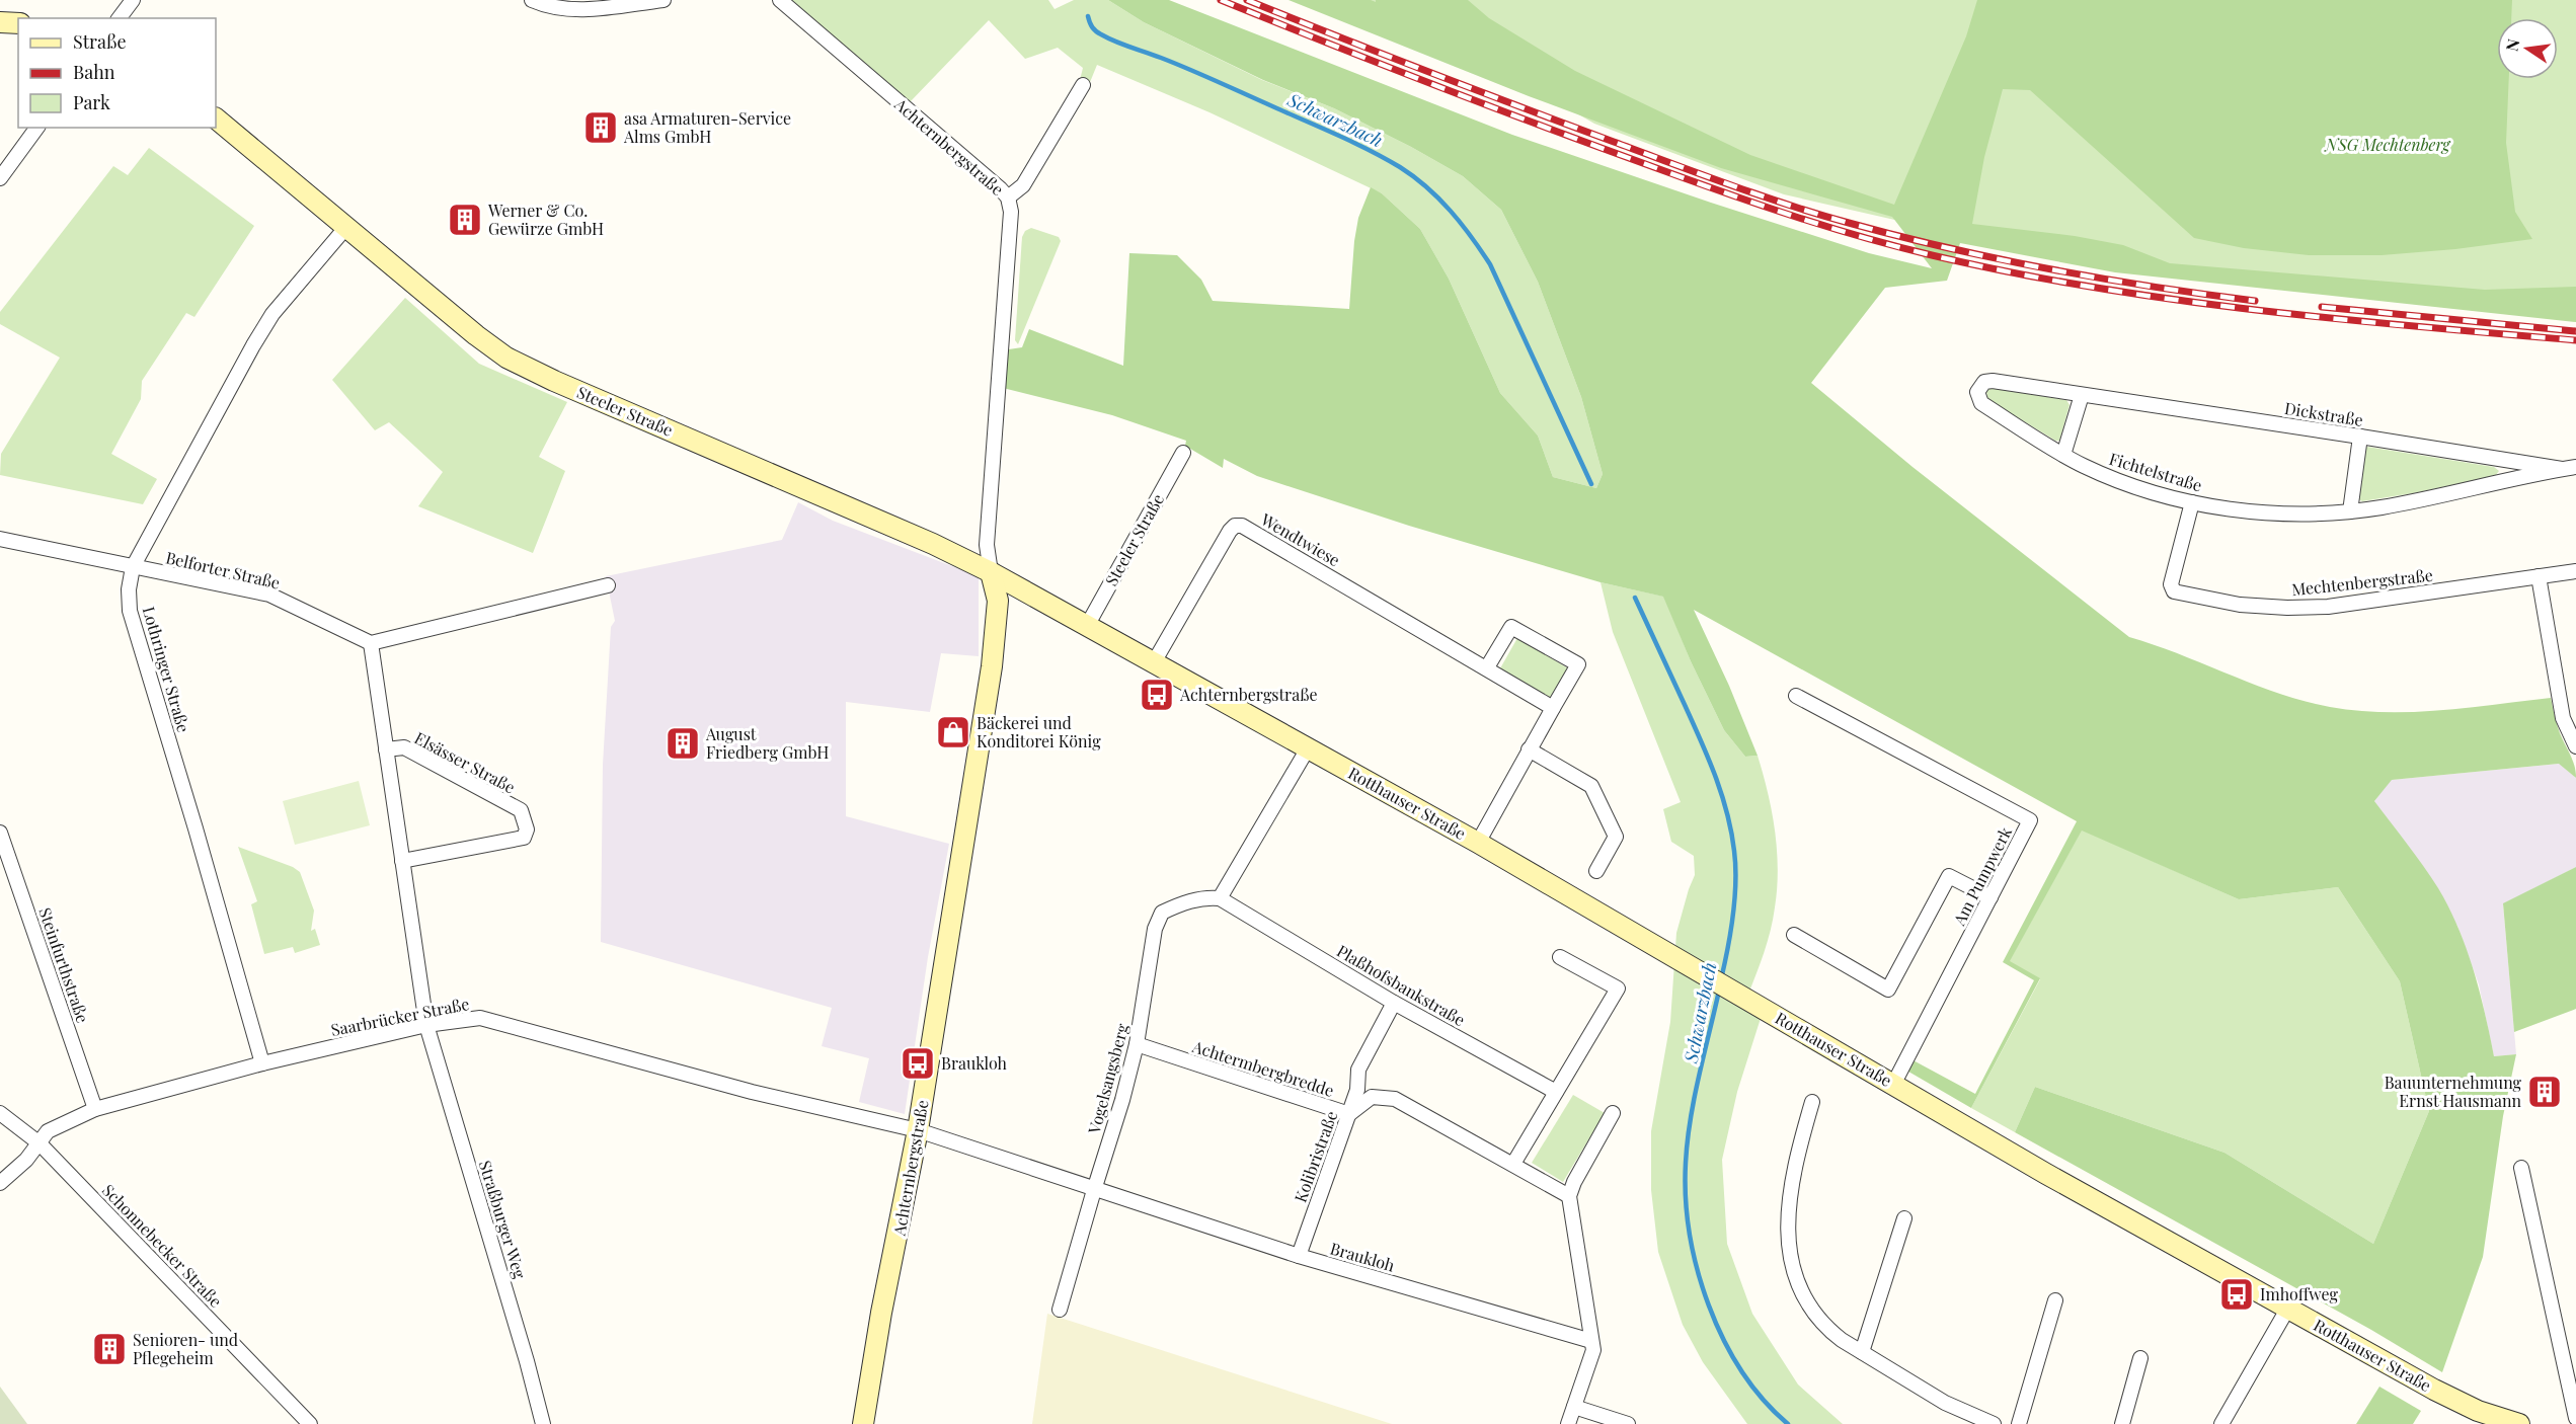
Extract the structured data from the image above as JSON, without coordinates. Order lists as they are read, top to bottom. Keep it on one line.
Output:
{"streets":{"main road":["Achternbergstraße","Steeler Straße","Rotthauser Straße"],"street":["Dickstraße","Fichtelstraße","Wendtwiese","Belforter Straße","Mechtenbergstraße","Lothringer Straße","Elsässer Straße","Am Pumpwerk","Steinfurthstraße","Plaßhofsbankstraße","Saarbrücker Straße","Achtermbergbredde","Vogelsangsberg","Kolibristraße","Straßburger Weg","Schonnebecker Straße","Braukloh"]},"crossings":[["Achternbergstraße","Steeler Straße"],["Achternbergstraße","Saarbrücker Straße"],["Achternbergstraße","Braukloh"],["Steeler Straße","Wendtwiese"],["Steeler Straße","Lothringer Straße"],["Steeler Straße","Rotthauser Straße"],["Dickstraße","Fichtelstraße"],["Fichtelstraße","Mechtenbergstraße"],["Wendtwiese","Rotthauser Straße"],["Belforter Straße","Lothringer Straße"],["Lothringer Straße","Saarbrücker Straße"],["Rotthauser Straße","Am Pumpwerk"],["Steinfurthstraße","Saarbrücker Straße"],["Plaßhofsbankstraße","Vogelsangsberg"],["Plaßhofsbankstraße","Kolibristraße"],["Saarbrücker Straße","Straßburger Weg"],["Saarbrücker Straße","Schonnebecker Straße"],["Saarbrücker Straße","Braukloh"],["Achtermbergbredde","Vogelsangsberg"],["Achtermbergbredde","Kolibristraße"],["Vogelsangsberg","Braukloh"],["Kolibristraße","Braukloh"]],"water":["Schwarzbach"],"parks":["NSG Mechtenberg"],"places":{"building":["asa Armaturen-Service Alms GmbH","Werner & Co. Gewürze GmbH","August Friedberg GmbH","Bauunternehmung Ernst Hausmann","Senioren- und Pflegeheim"],"bus stop":["Achternbergstraße","Braukloh","Imhoffweg"],"shop":["Bäckerei und Konditorei König"]},"legend":["Straße","Bahn","Park"],"north":"left"}
